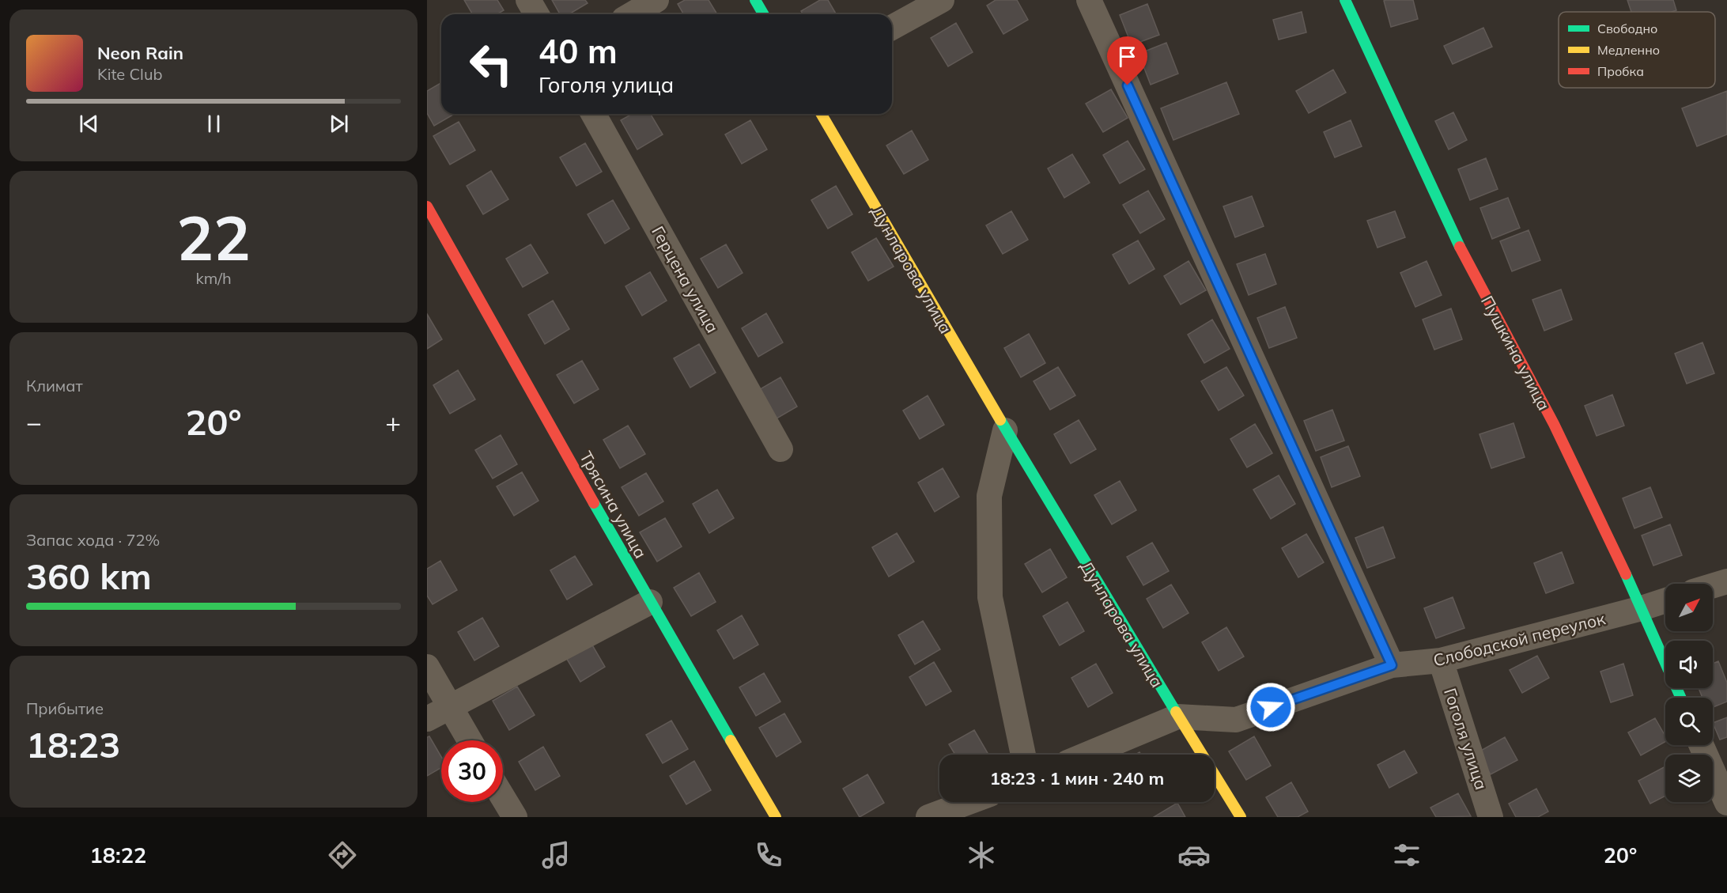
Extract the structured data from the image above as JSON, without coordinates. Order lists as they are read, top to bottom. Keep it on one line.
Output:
{"streets":{"street":["Дунларова улица","Герцена улица","Пушкина улица","Трясина улица","Слободской переулок","Гоголя улица"]},"crossings":[["Дунларова улица","Слободской переулок"],["Пушкина улица","Слободской переулок"],["Слободской переулок","Гоголя улица"]],"legend":["Свободно","Медленно","Пробка"],"north":"top right","page":{"turn":["40 m","Гоголя улица"],"song":["Neon Rain","Kite Club"],"tile":[["22","km/h"],"Климат",["Запас хода · 72%","360 km"],["Прибытие","18:23"]],"heat":["−","20°","+"],"limit":"30","trip":"18:23 · 1 мин · 240 m","tabs":["18:22","20°"]}}
